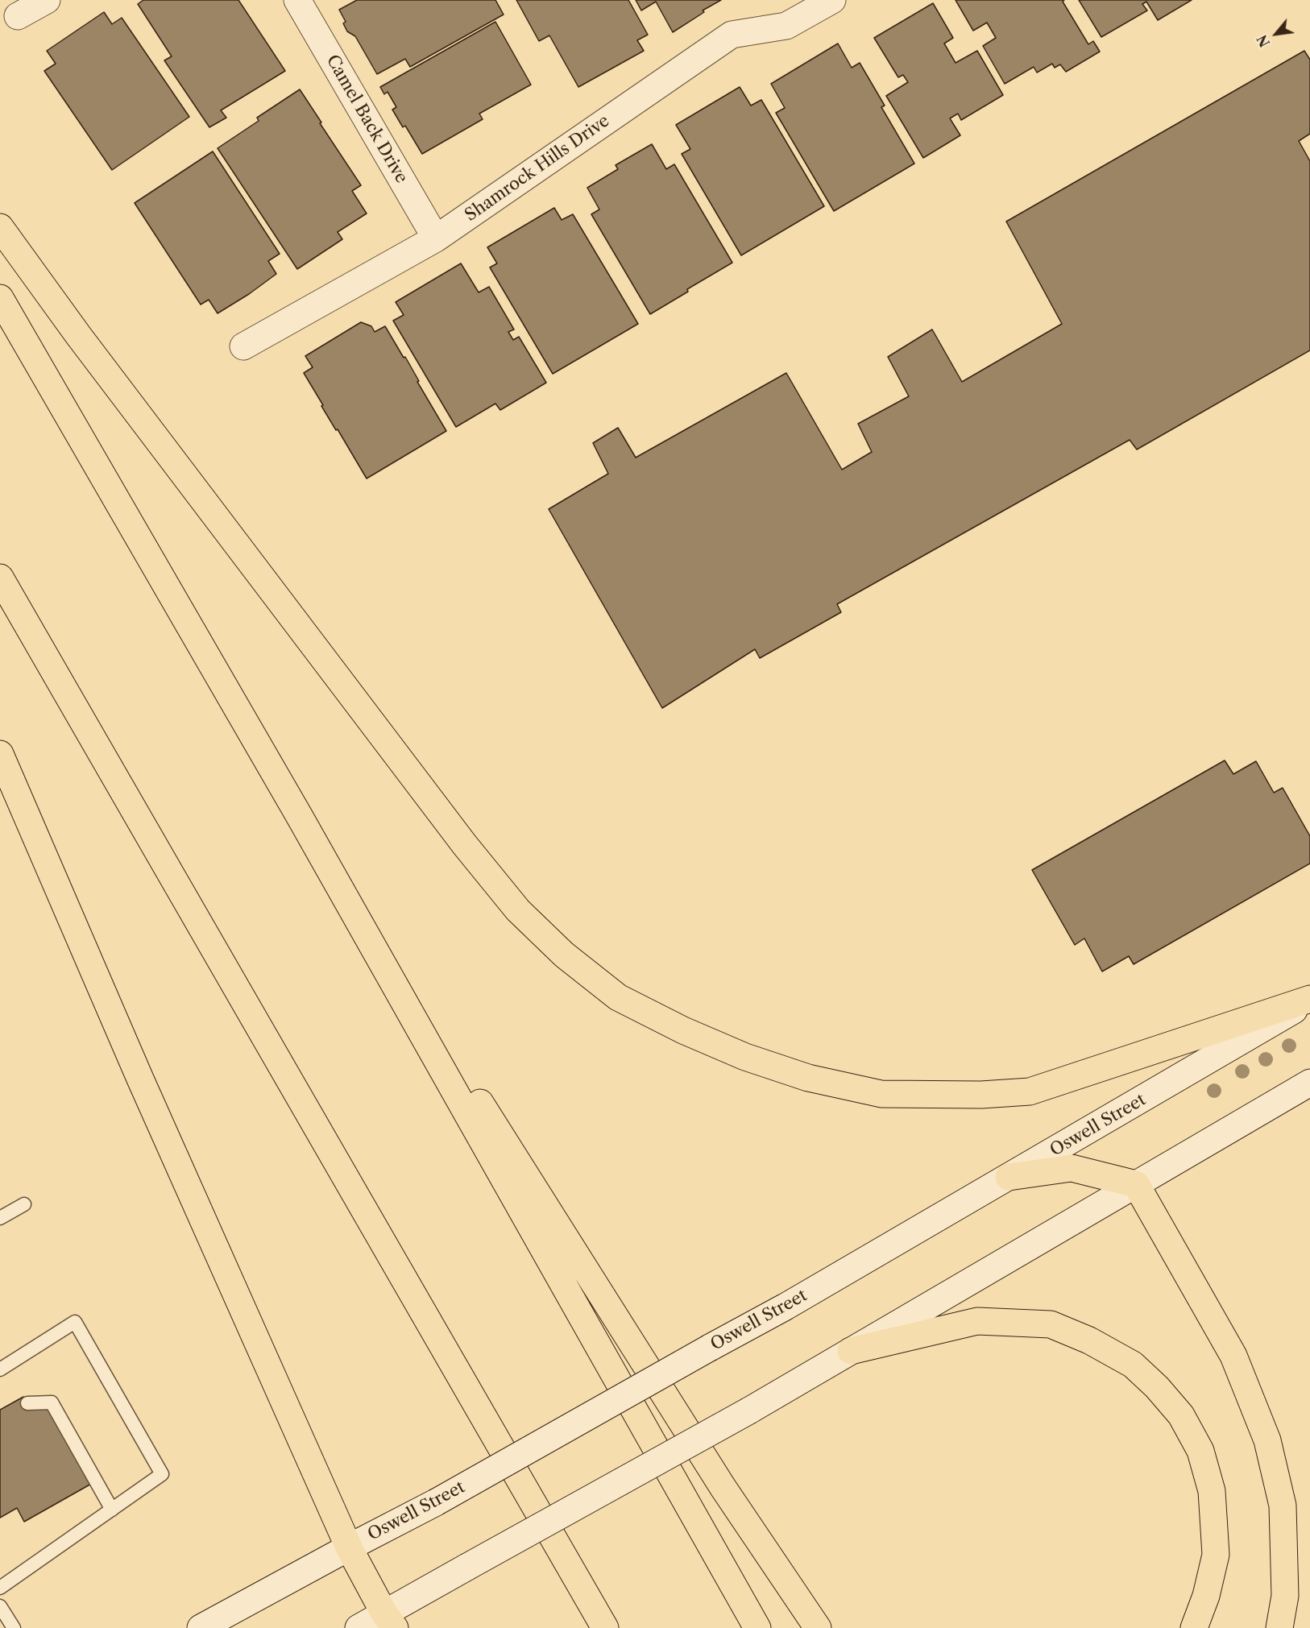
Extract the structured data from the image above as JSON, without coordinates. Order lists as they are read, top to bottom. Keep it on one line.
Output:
{"streets":{"main road":["Camel Back Drive","Shamrock Hills Drive","Oswell Street"]},"crossings":[["Camel Back Drive","Shamrock Hills Drive"]],"north":"bottom left"}
